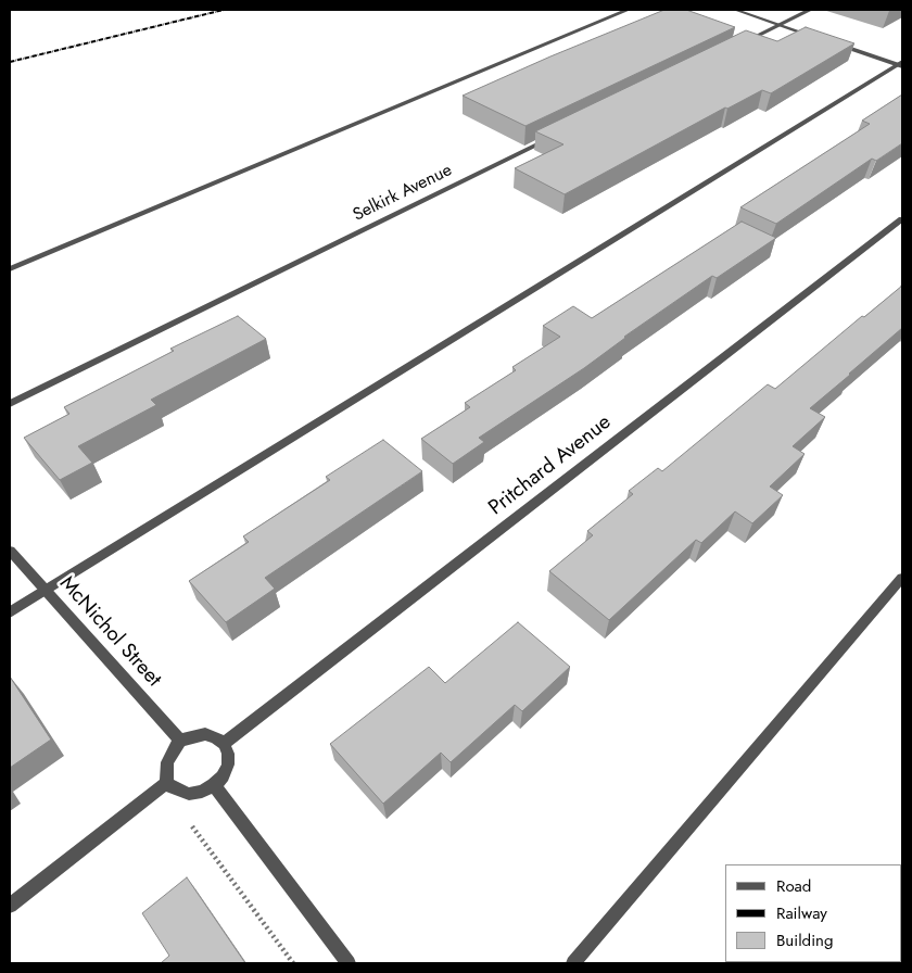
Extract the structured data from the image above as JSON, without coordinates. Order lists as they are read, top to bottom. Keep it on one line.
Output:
{"streets":{"street":["Selkirk Avenue","Pritchard Avenue","McNichol Street"]},"crossings":[["Pritchard Avenue","McNichol Street"]],"legend":["Road","Railway","Building"]}
